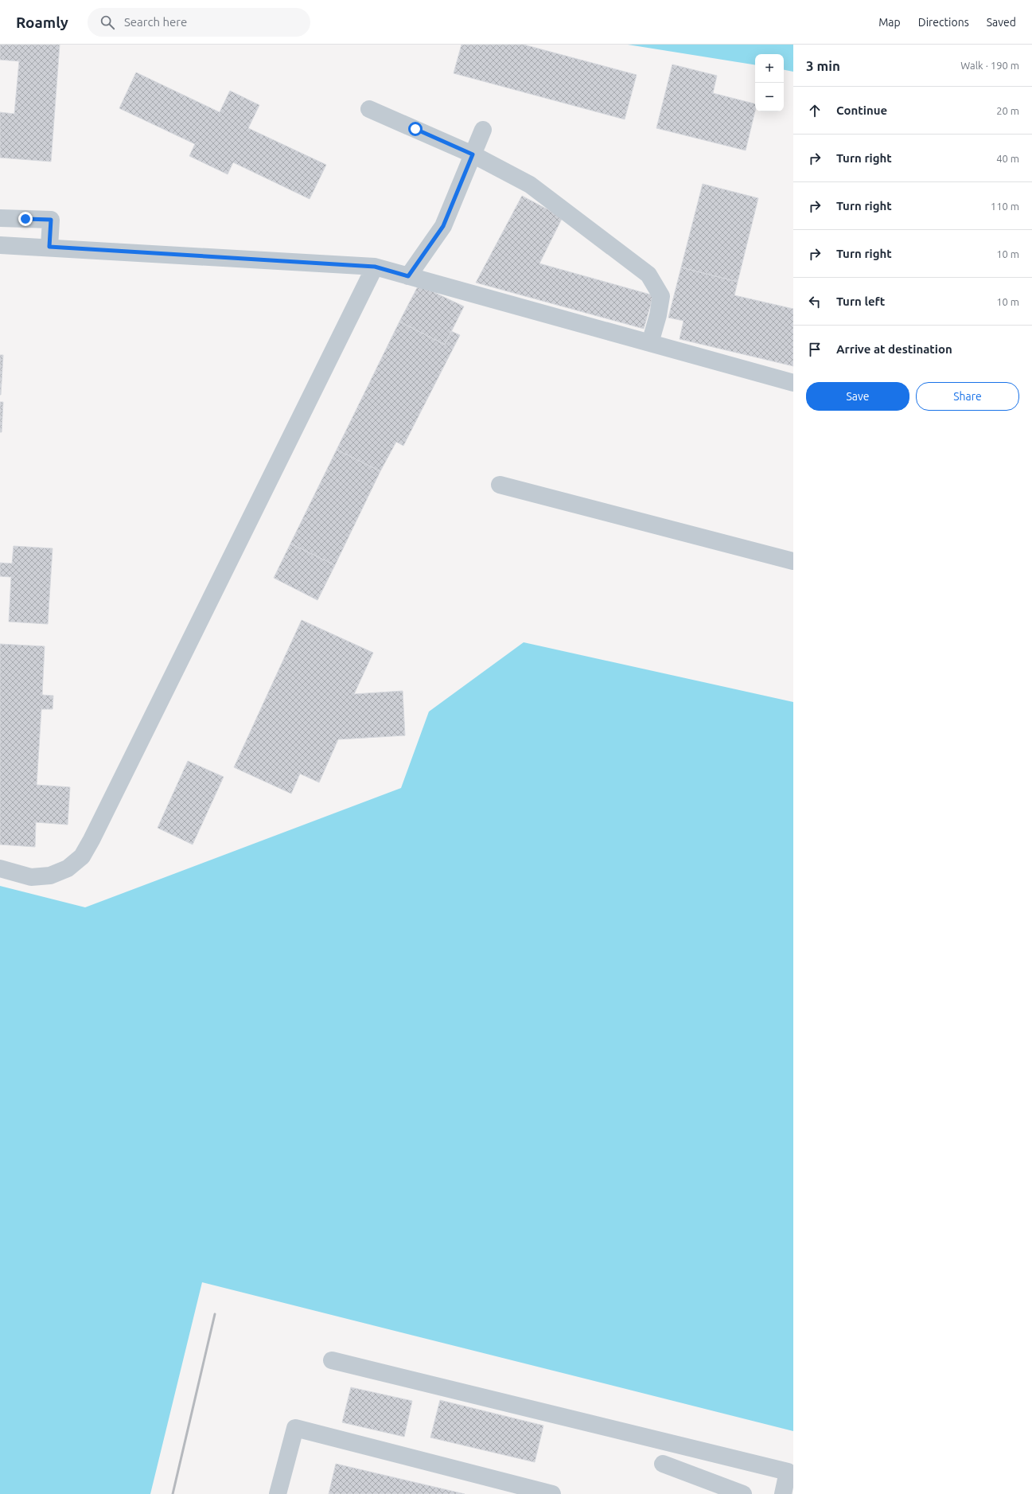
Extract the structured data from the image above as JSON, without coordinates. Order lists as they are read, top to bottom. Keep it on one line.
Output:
{"page":{"header":"Roamly","search":"Search here","nav":["Map","Directions","Saved"],"heading":["3 min","Walk · 190 m"],"map_buttons":["+","−"],"list":[["Continue","20 m"],["Turn right","40 m"],["Turn right","110 m"],["Turn right","10 m"],["Turn left","10 m"],"Arrive at destination"],"buttons":["Save","Share"]}}
